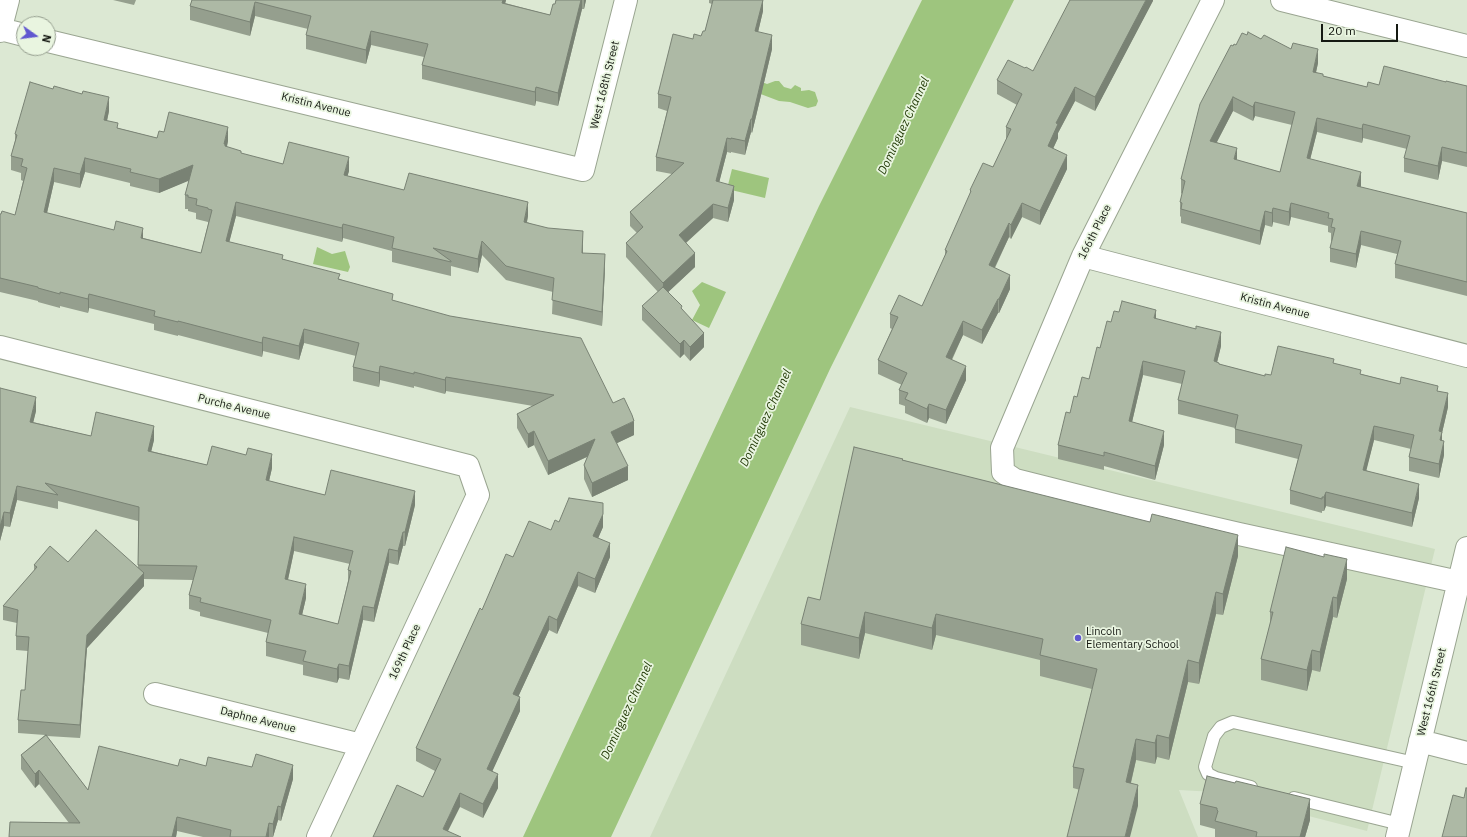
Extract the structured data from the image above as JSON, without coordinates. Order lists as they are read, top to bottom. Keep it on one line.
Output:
{"streets":{"street":["West 168th Street","Kristin Avenue","166th Place","Purche Avenue","169th Place","West 166th Street","Daphne Avenue"]},"crossings":[["West 168th Street","Kristin Avenue"],["Kristin Avenue","166th Place"],["166th Place","West 166th Street"],["Purche Avenue","169th Place"],["169th Place","Daphne Avenue"]],"water":["Dominguez Channel"],"places":["Lincoln Elementary School"],"scale_bar":"20 m","north":"right"}
